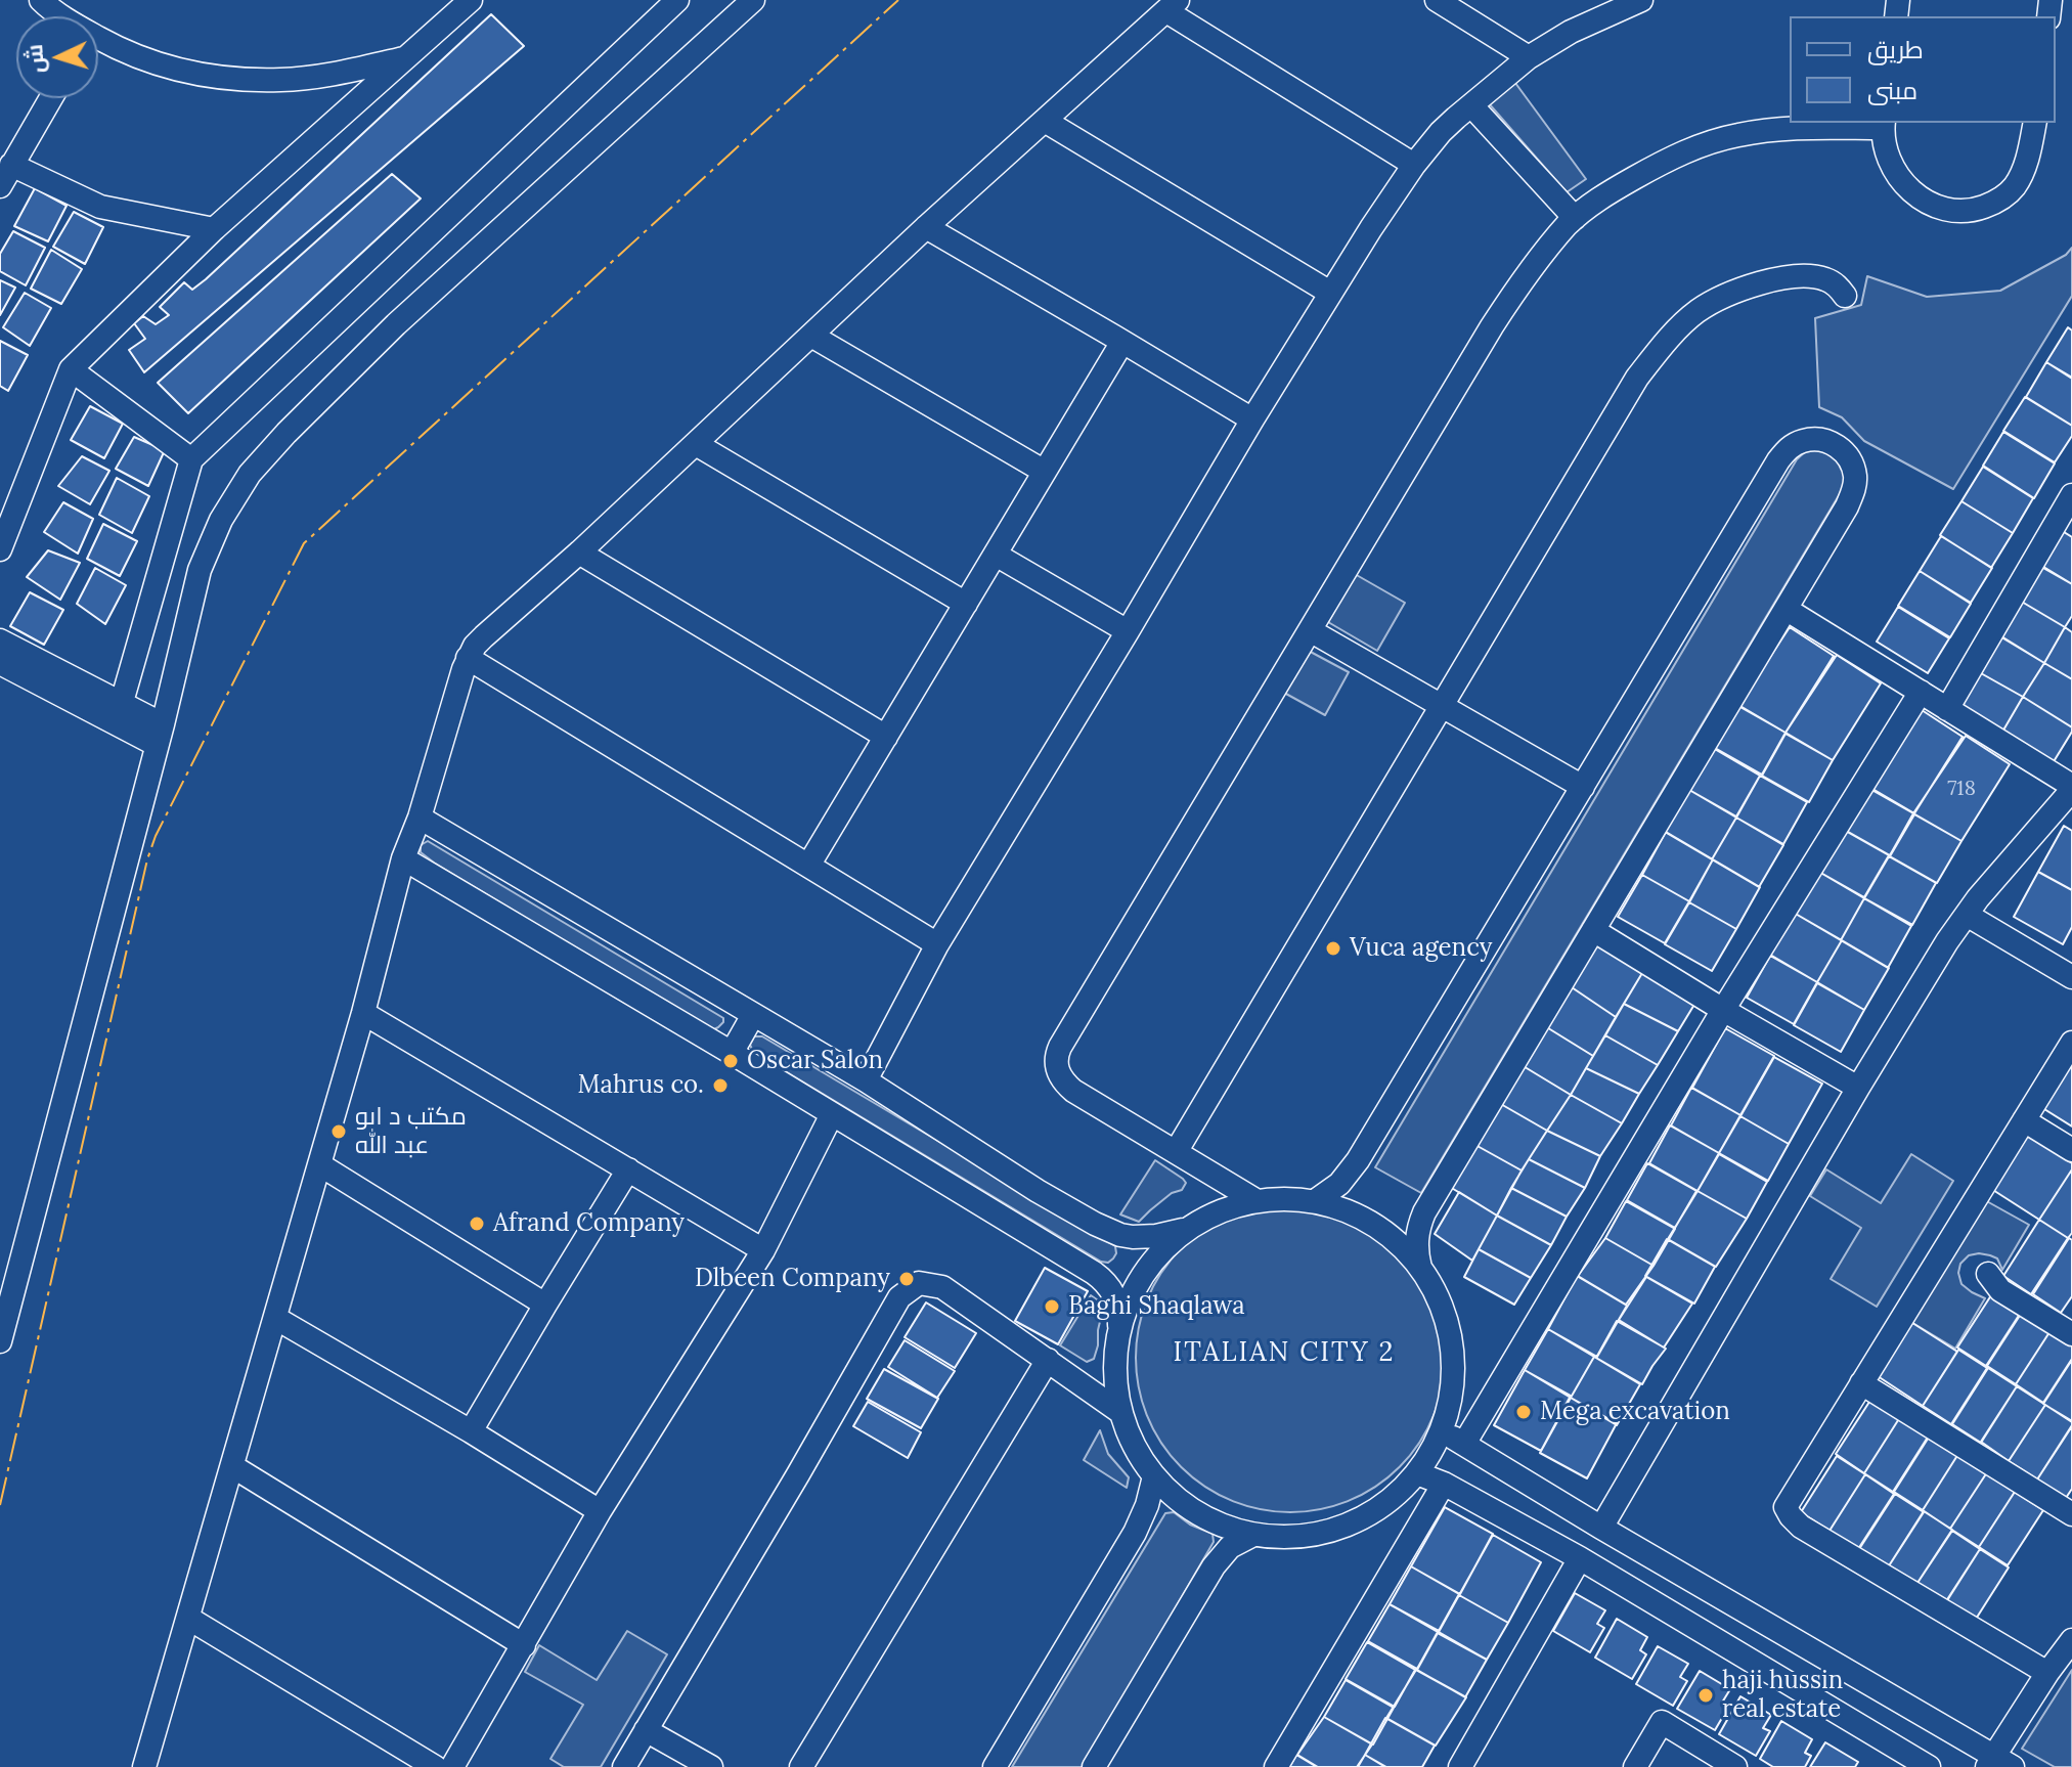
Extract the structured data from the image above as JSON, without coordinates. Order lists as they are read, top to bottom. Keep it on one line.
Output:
{"districts":["ITALIAN CITY 2"],"places":["Vuca agency","Oscar Salon","Mahrus co.","مكتب د ابو عبد الله","Afrand Company","Dlbeen Company","Baghi Shaqlawa","Mega excavation","haji hussin real estate"],"house_numbers":["718"],"legend":["طريق","مبنى"],"north":"left"}
